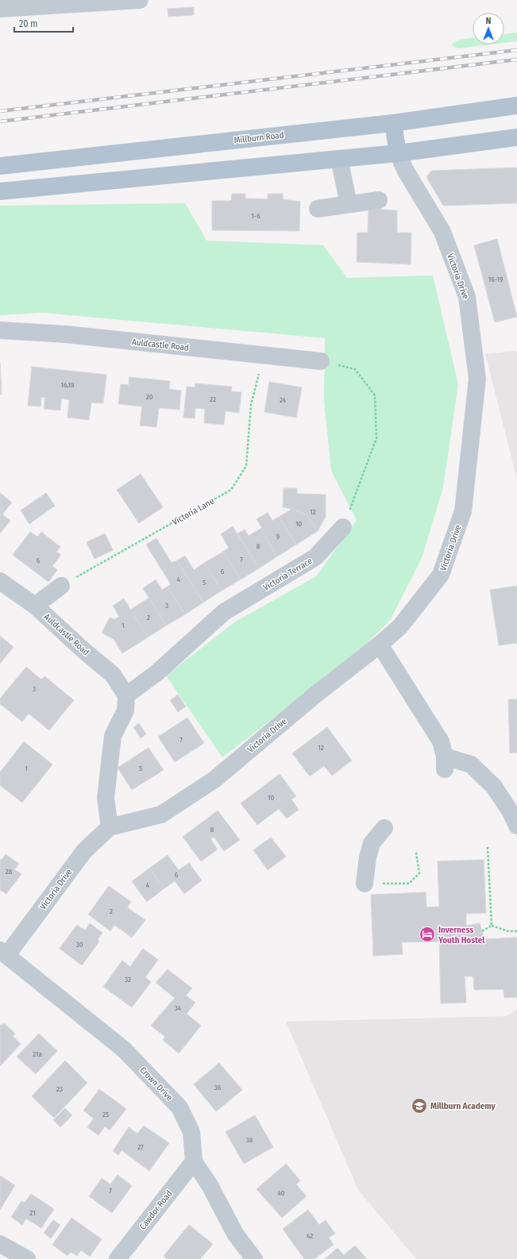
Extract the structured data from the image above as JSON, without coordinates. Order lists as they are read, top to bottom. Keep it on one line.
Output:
{"streets":{"main road":["Millburn Road"],"street":["Victoria Drive","Auldcastle Road","Victoria Terrace","Crown Drive","Cawdor Road"],"path":["Victoria Lane"]},"crossings":[["Victoria Drive","Crown Drive"],["Auldcastle Road","Victoria Lane"],["Auldcastle Road","Victoria Terrace"],["Crown Drive","Cawdor Road"]],"places":{"hotel":["Inverness Youth Hostel"],"school or university":["Millburn Academy"]},"house_numbers":["1-6","16-19","16,18","20","22","24","12","10","9","8","7","6","6","4","5","3","2","1","3","7","12","1","5","10","8","28","6","4","2","30","32","34","21a","36","23","25","38","27","7","40","21","42"],"scale_bar":"20 m","north":"top"}
